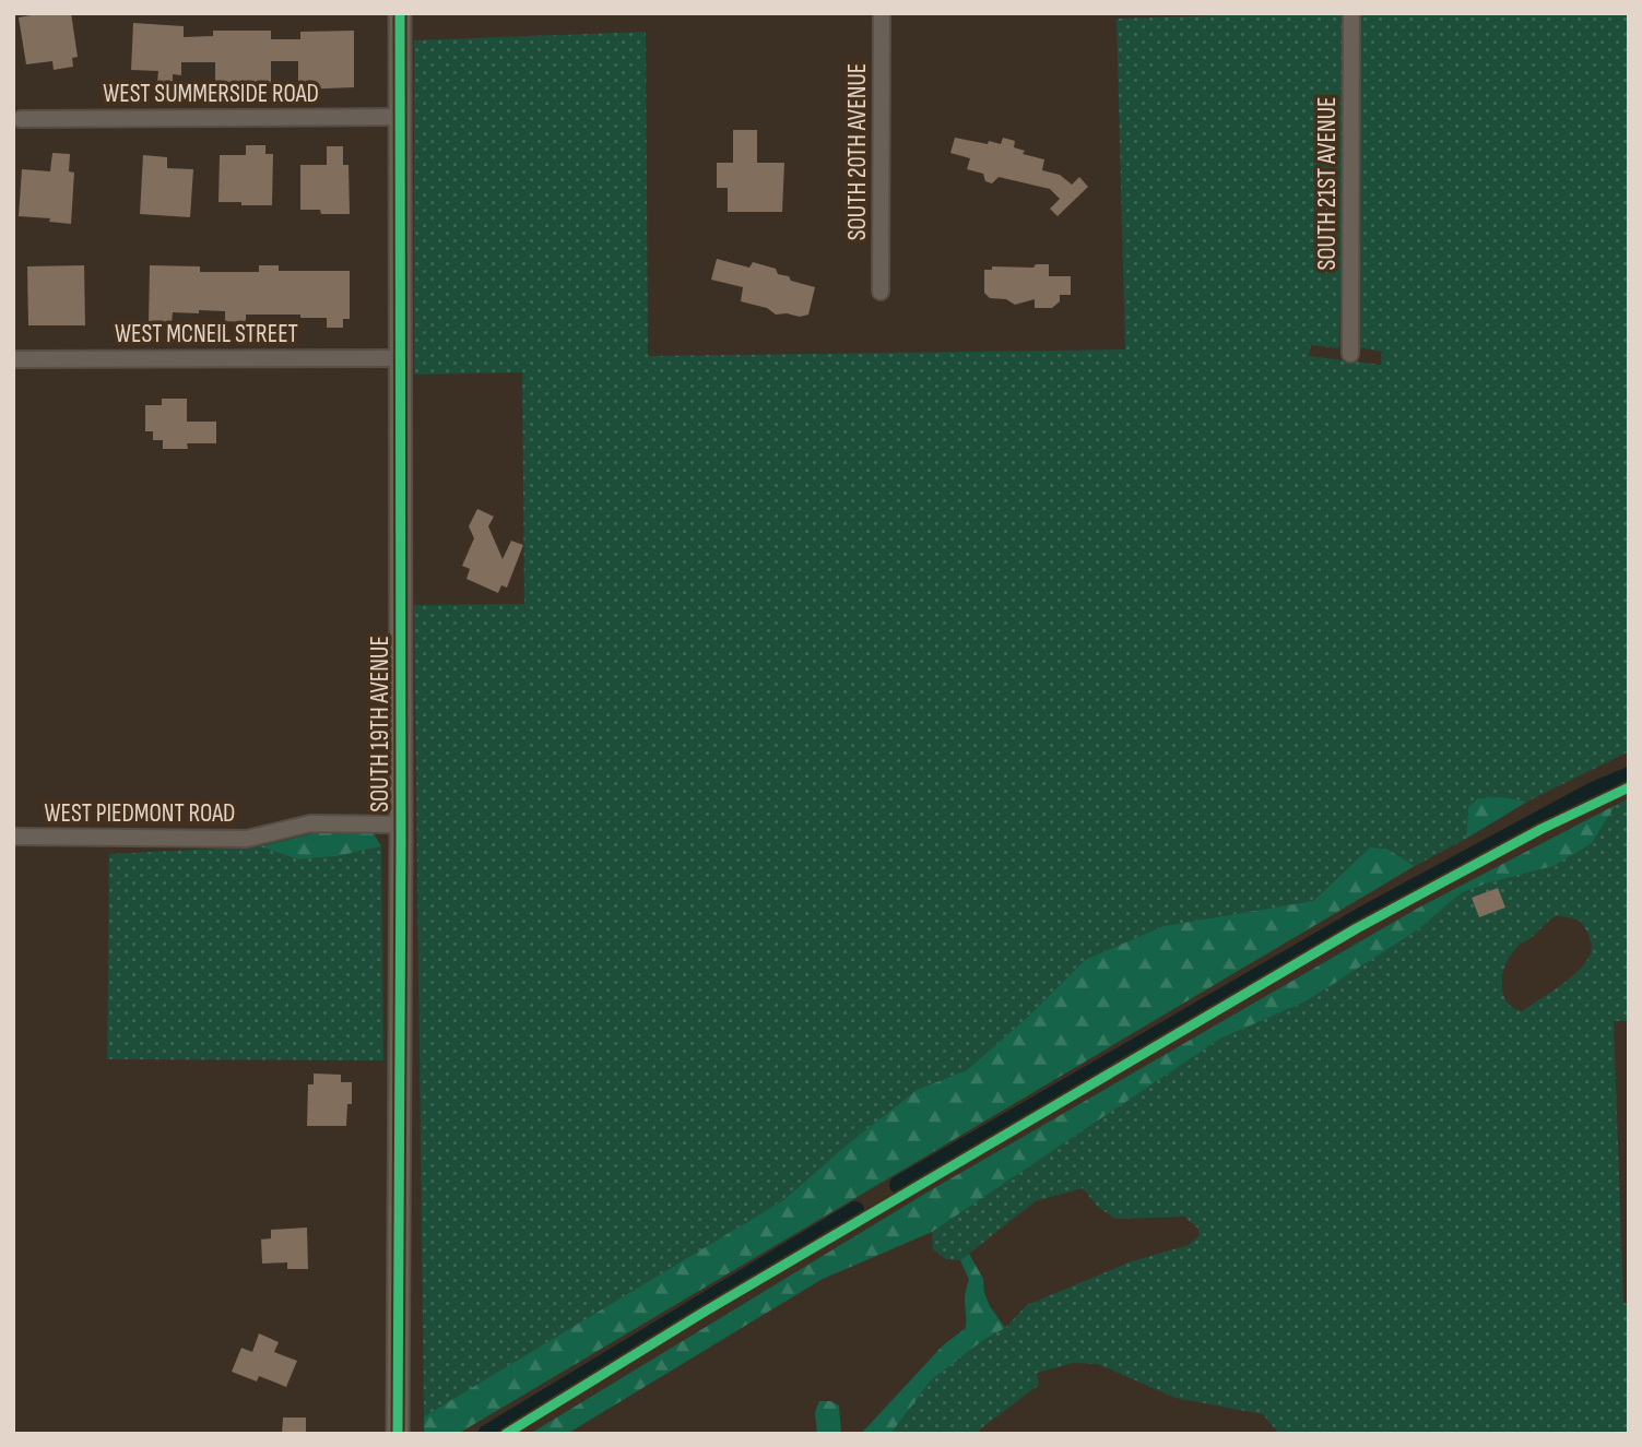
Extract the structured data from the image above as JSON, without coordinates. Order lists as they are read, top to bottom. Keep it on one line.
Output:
{"streets":{"street":["WEST SUMMERSIDE ROAD","SOUTH 20TH AVENUE","SOUTH 21ST AVENUE","WEST MCNEIL STREET","SOUTH 19TH AVENUE","WEST PIEDMONT ROAD"]},"crossings":[["WEST SUMMERSIDE ROAD","SOUTH 19TH AVENUE"],["WEST MCNEIL STREET","SOUTH 19TH AVENUE"],["SOUTH 19TH AVENUE","WEST PIEDMONT ROAD"]]}
